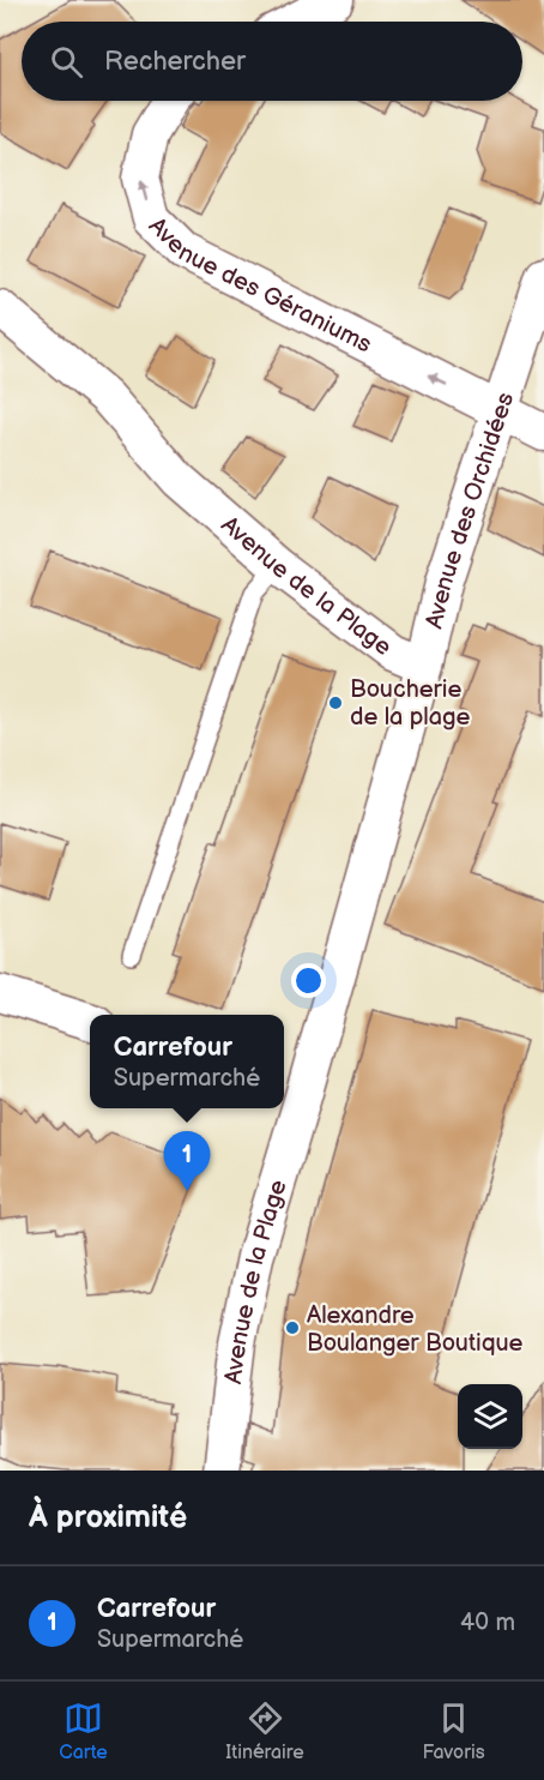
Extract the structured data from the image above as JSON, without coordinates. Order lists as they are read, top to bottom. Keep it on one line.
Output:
{"streets":{"street":["Avenue des Géraniums","Avenue des Orchidées","Avenue de la Plage"]},"crossings":[["Avenue des Géraniums","Avenue des Orchidées"],["Avenue des Orchidées","Avenue de la Plage"]],"one_way":["Avenue des Géraniums"],"places":["Boucherie de la plage","Alexandre Boulanger Boutique"],"page":{"search":"Rechercher","popup":["Carrefour","Supermarché"],"pins":"1","heading":"À proximité","list":[{"mark":"1","name":"Carrefour","note":"Supermarché","value":"40 m"}],"nav":["Carte","Itinéraire","Favoris"]}}
